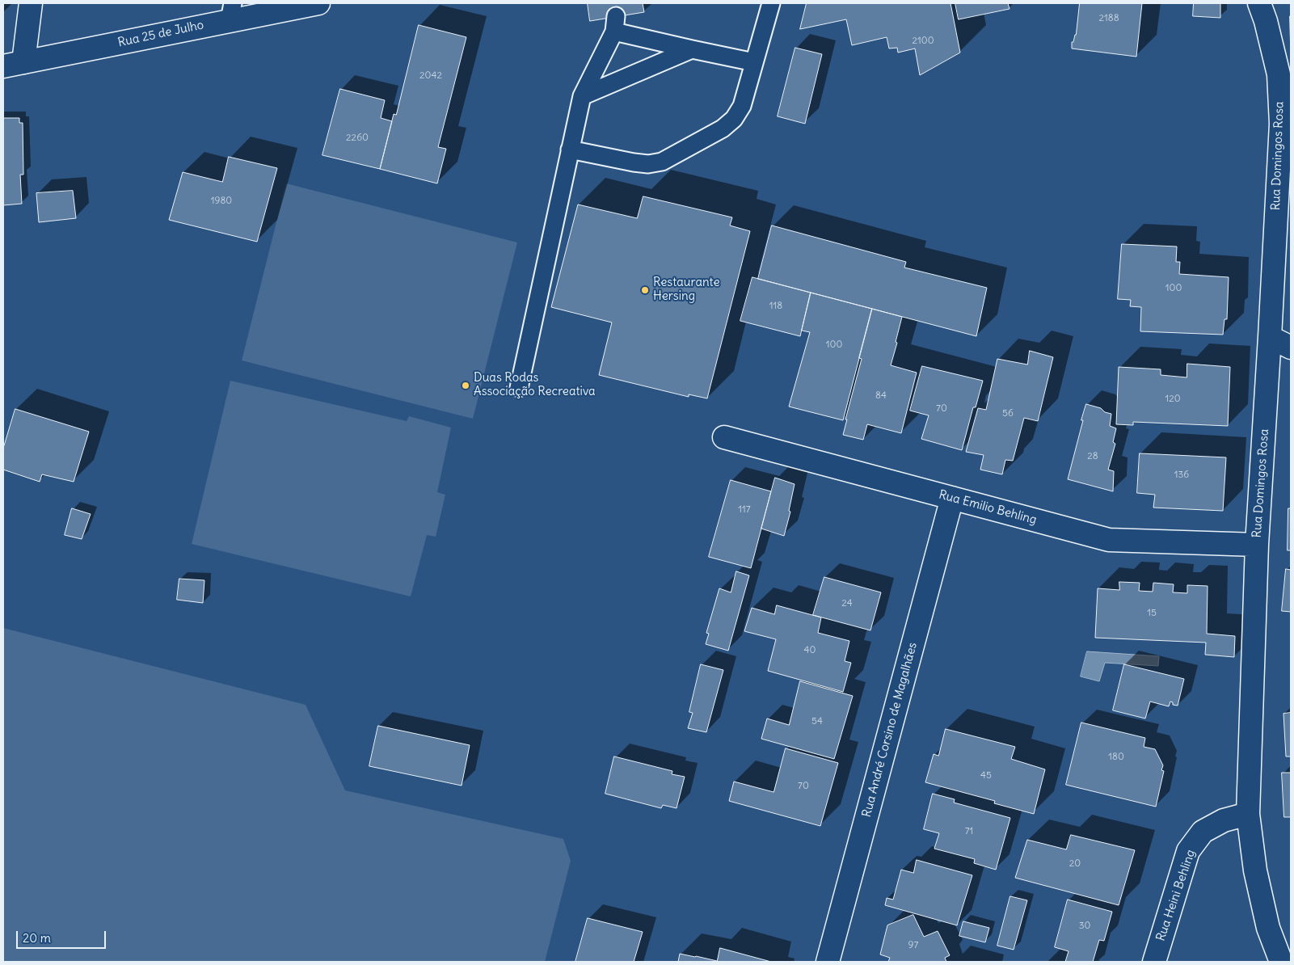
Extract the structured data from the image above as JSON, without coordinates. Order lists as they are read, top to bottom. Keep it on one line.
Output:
{"streets":{"street":["Rua 25 de Julho","Rua Domingos Rosa","Rua Emilio Behling","Rua André Corsino de Magalhães","Rua Heini Behling"]},"crossings":[["Rua Domingos Rosa","Rua Emilio Behling"],["Rua Domingos Rosa","Rua Heini Behling"],["Rua Emilio Behling","Rua André Corsino de Magalhães"]],"places":["Restaurante Hersing","Duas Rodas Associação Recreativa"],"house_numbers":["2188","2100","2042","2260","1980","100","118","100","84","120","70","56","28","136","117","24","15","40","54","180","45","70","71","20","30","97"],"scale_bar":"20 m"}
